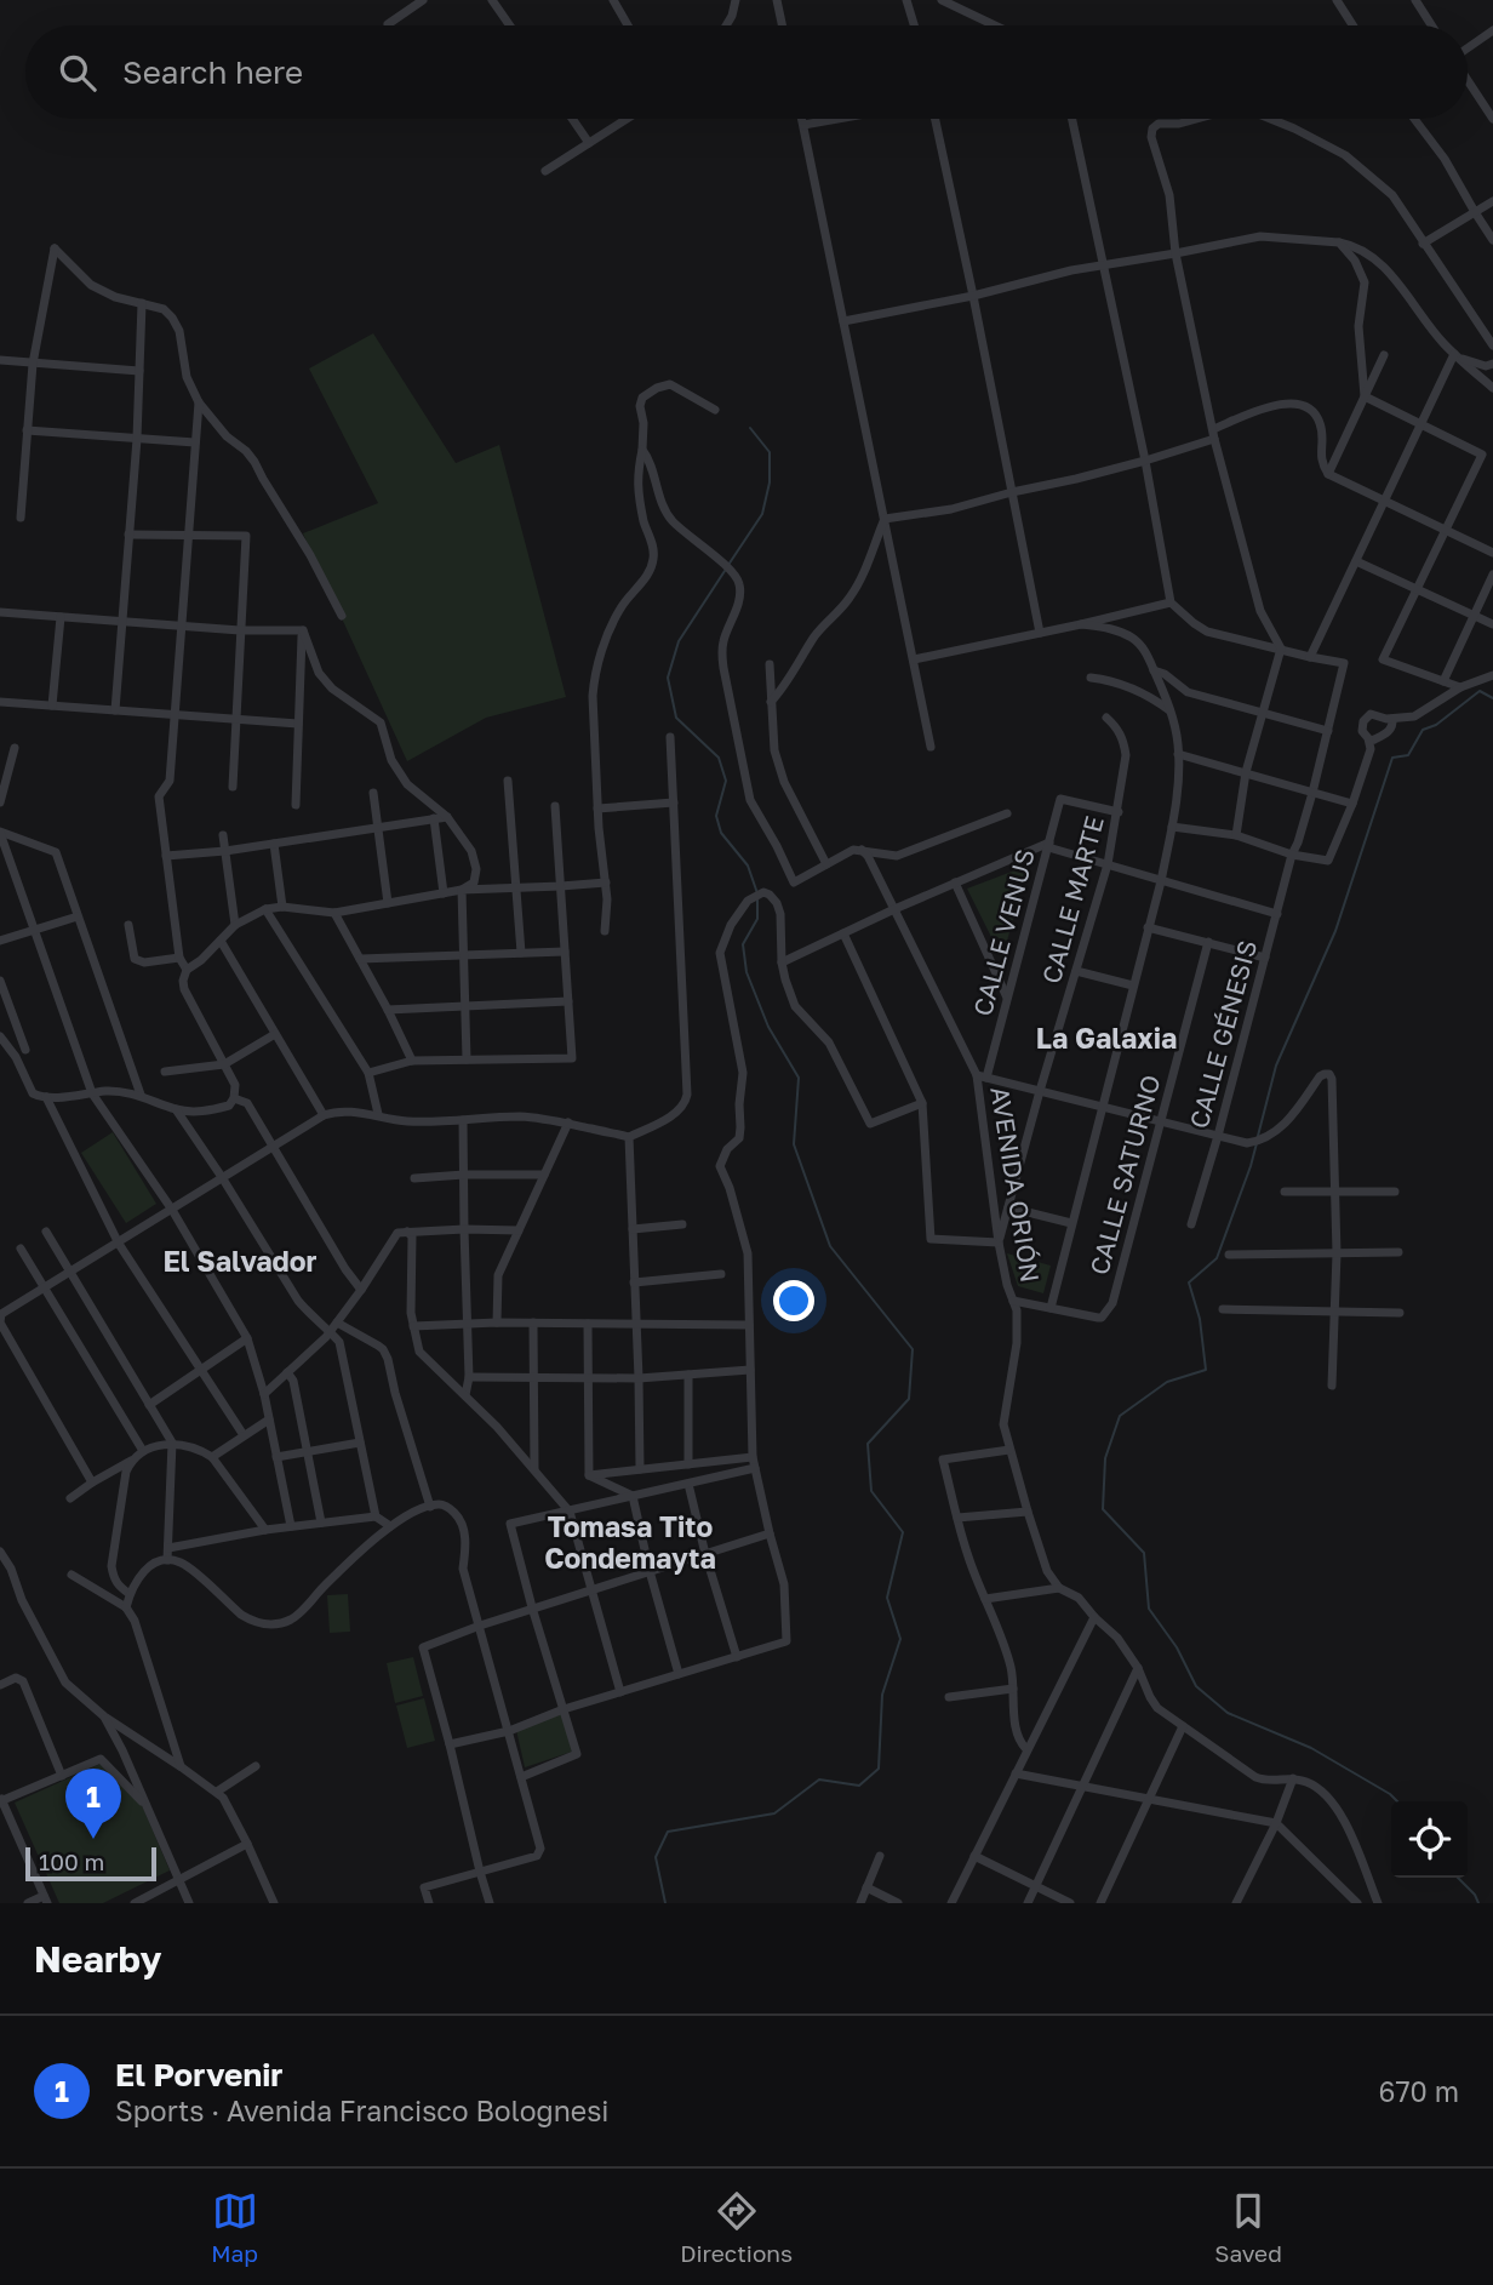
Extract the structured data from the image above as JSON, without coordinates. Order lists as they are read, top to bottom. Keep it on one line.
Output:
{"streets":{"street":["CALLE MARTE","CALLE VENUS","CALLE GÉNESIS","CALLE SATURNO","AVENIDA ORIÓN"]},"crossings":[["CALLE MARTE","CALLE VENUS"],["CALLE MARTE","AVENIDA ORIÓN"],["CALLE VENUS","AVENIDA ORIÓN"]],"districts":["La Galaxia","El Salvador","Tomasa Tito Condemayta"],"scale_bar":"100 m","page":{"search":"Search here","pins":"1","scale":"100 m","heading":"Nearby","list":[{"mark":"1","name":"El Porvenir","note":"Sports · Avenida Francisco Bolognesi","value":"670 m"}],"nav":["Map","Directions","Saved"]}}
